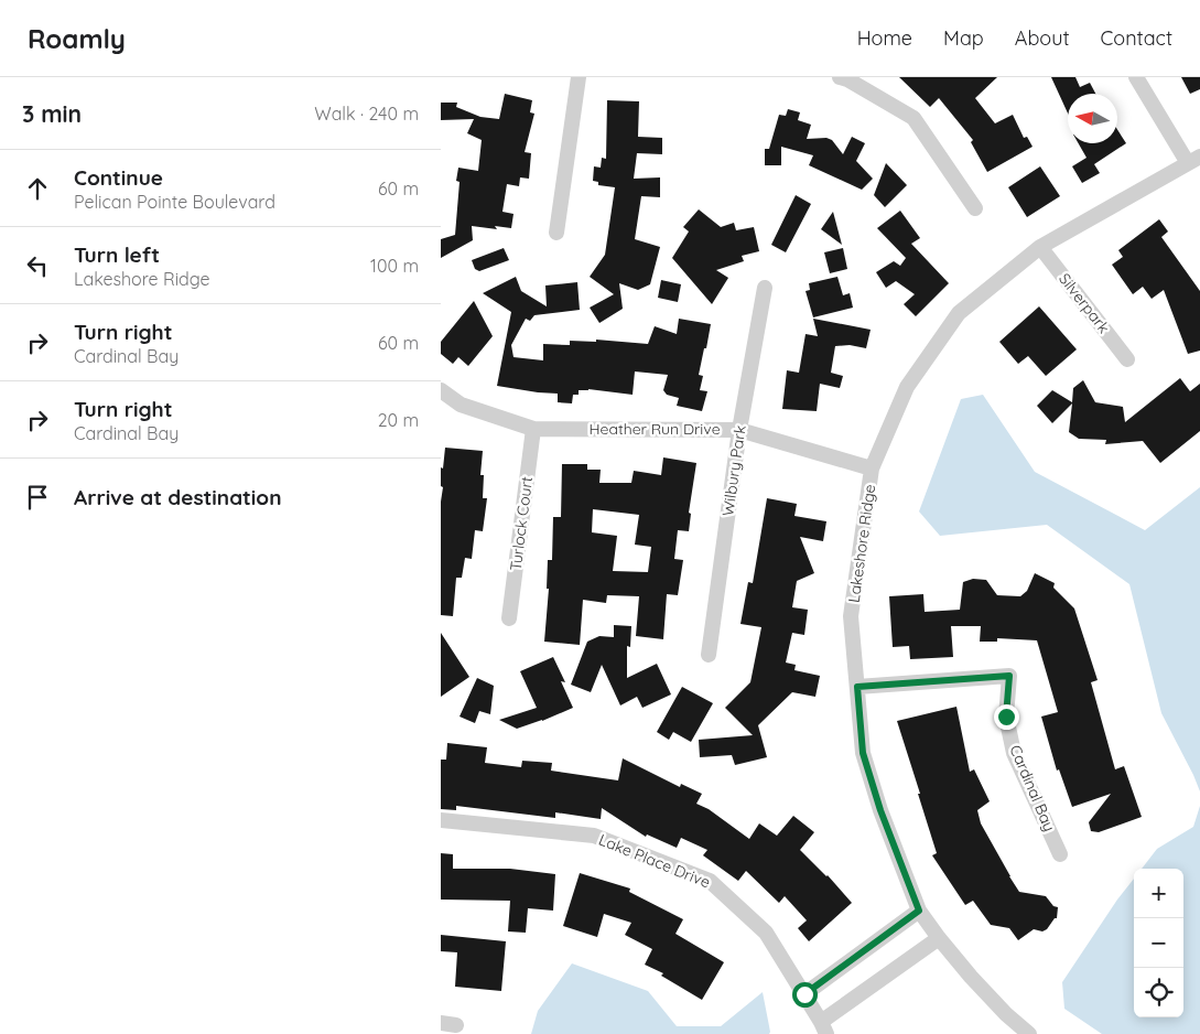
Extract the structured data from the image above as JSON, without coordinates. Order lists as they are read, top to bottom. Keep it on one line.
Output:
{"streets":{"street":["Silverpark","Heather Run Drive","Wilbury Park","Turlock Court","Lakeshore Ridge","Cardinal Bay","Lake Place Drive"]},"crossings":[["Silverpark","Lakeshore Ridge"],["Heather Run Drive","Wilbury Park"],["Heather Run Drive","Turlock Court"],["Heather Run Drive","Lakeshore Ridge"],["Lakeshore Ridge","Cardinal Bay"]],"north":"left","page":{"header":"Roamly","nav":["Home","Map","About","Contact"],"heading":["3 min","Walk · 240 m"],"list":[["Continue","Pelican Pointe Boulevard","60 m"],["Turn left","Lakeshore Ridge","100 m"],["Turn right","Cardinal Bay","60 m"],["Turn right","Cardinal Bay","20 m"],"Arrive at destination"],"map_buttons":["+","−"]}}
